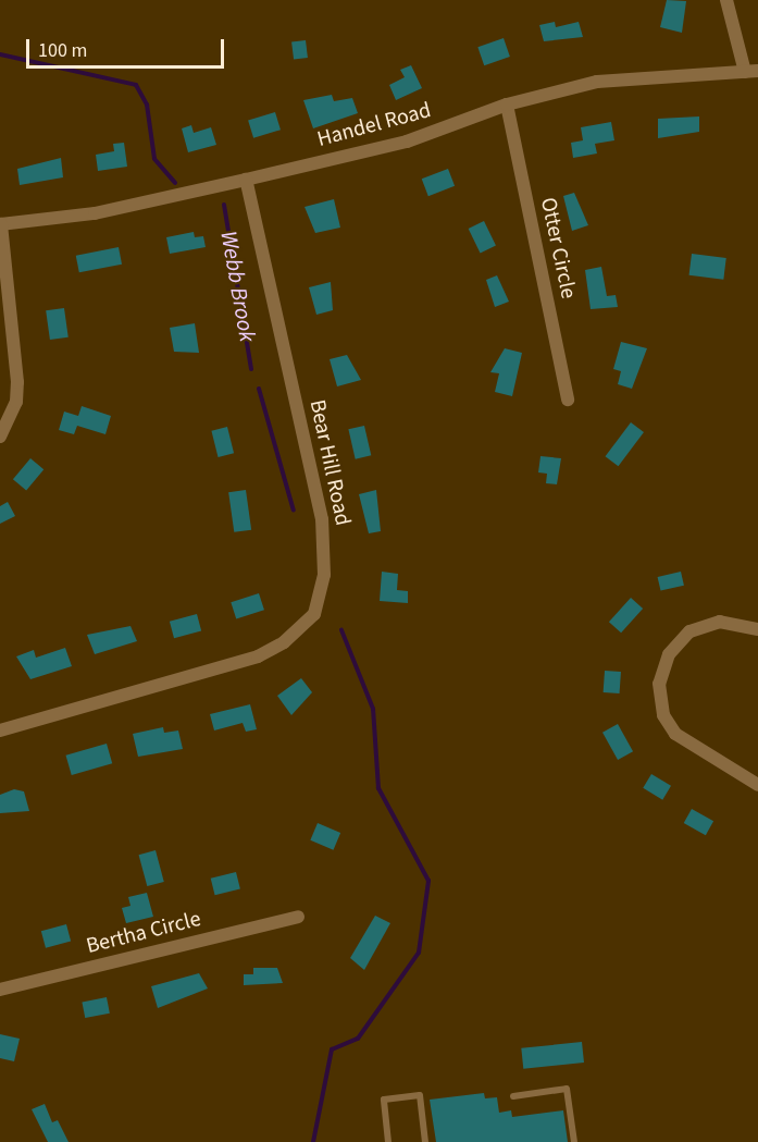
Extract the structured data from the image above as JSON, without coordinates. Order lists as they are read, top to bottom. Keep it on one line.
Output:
{"streets":{"street":["Handel Road","Otter Circle","Bear Hill Road","Bertha Circle"]},"crossings":[["Handel Road","Otter Circle"],["Handel Road","Bear Hill Road"]],"water":["Webb Brook"],"scale_bar":"100 m"}
